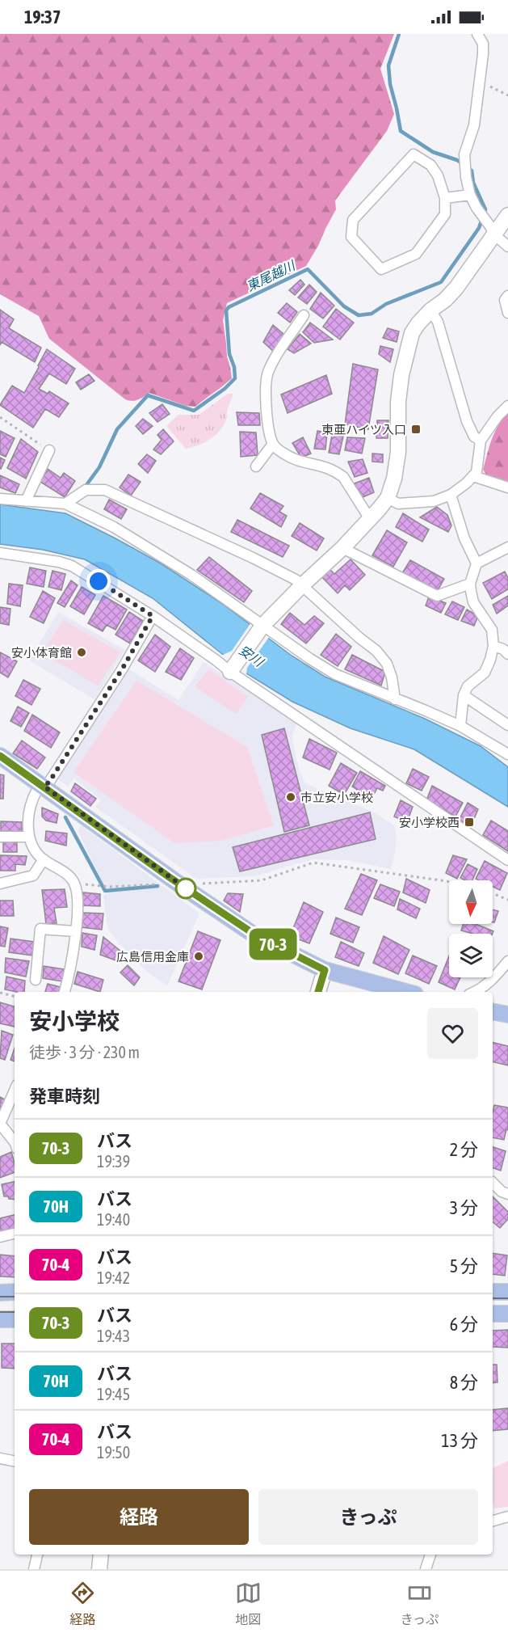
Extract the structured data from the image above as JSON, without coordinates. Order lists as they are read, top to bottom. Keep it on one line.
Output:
{"water":["東尾越川","安川"],"places":{"transit":["東亜ハイツ入口","安小学校西"],"other":["安小体育館","市立安小学校","広島信用金庫"]},"lines":["bus line 70-3"],"north":"bottom","page":{"status":"19:37","on_map":"70-3","heading":[["安小学校","徒歩 · 3 分 · 230 m"],"発車時刻"],"list":[{"mark":"70-3","name":"バス","note":"19:39","value":"2 分"},{"mark":"70H","name":"バス","note":"19:40","value":"3 分"},{"mark":"70-4","name":"バス","note":"19:42","value":"5 分"},{"mark":"70-3","name":"バス","note":"19:43","value":"6 分"},{"mark":"70H","name":"バス","note":"19:45","value":"8 分"},{"mark":"70-4","name":"バス","note":"19:50","value":"13 分"}],"buttons":["経路","きっぷ"],"tabs":["経路","地図","きっぷ"]}}
